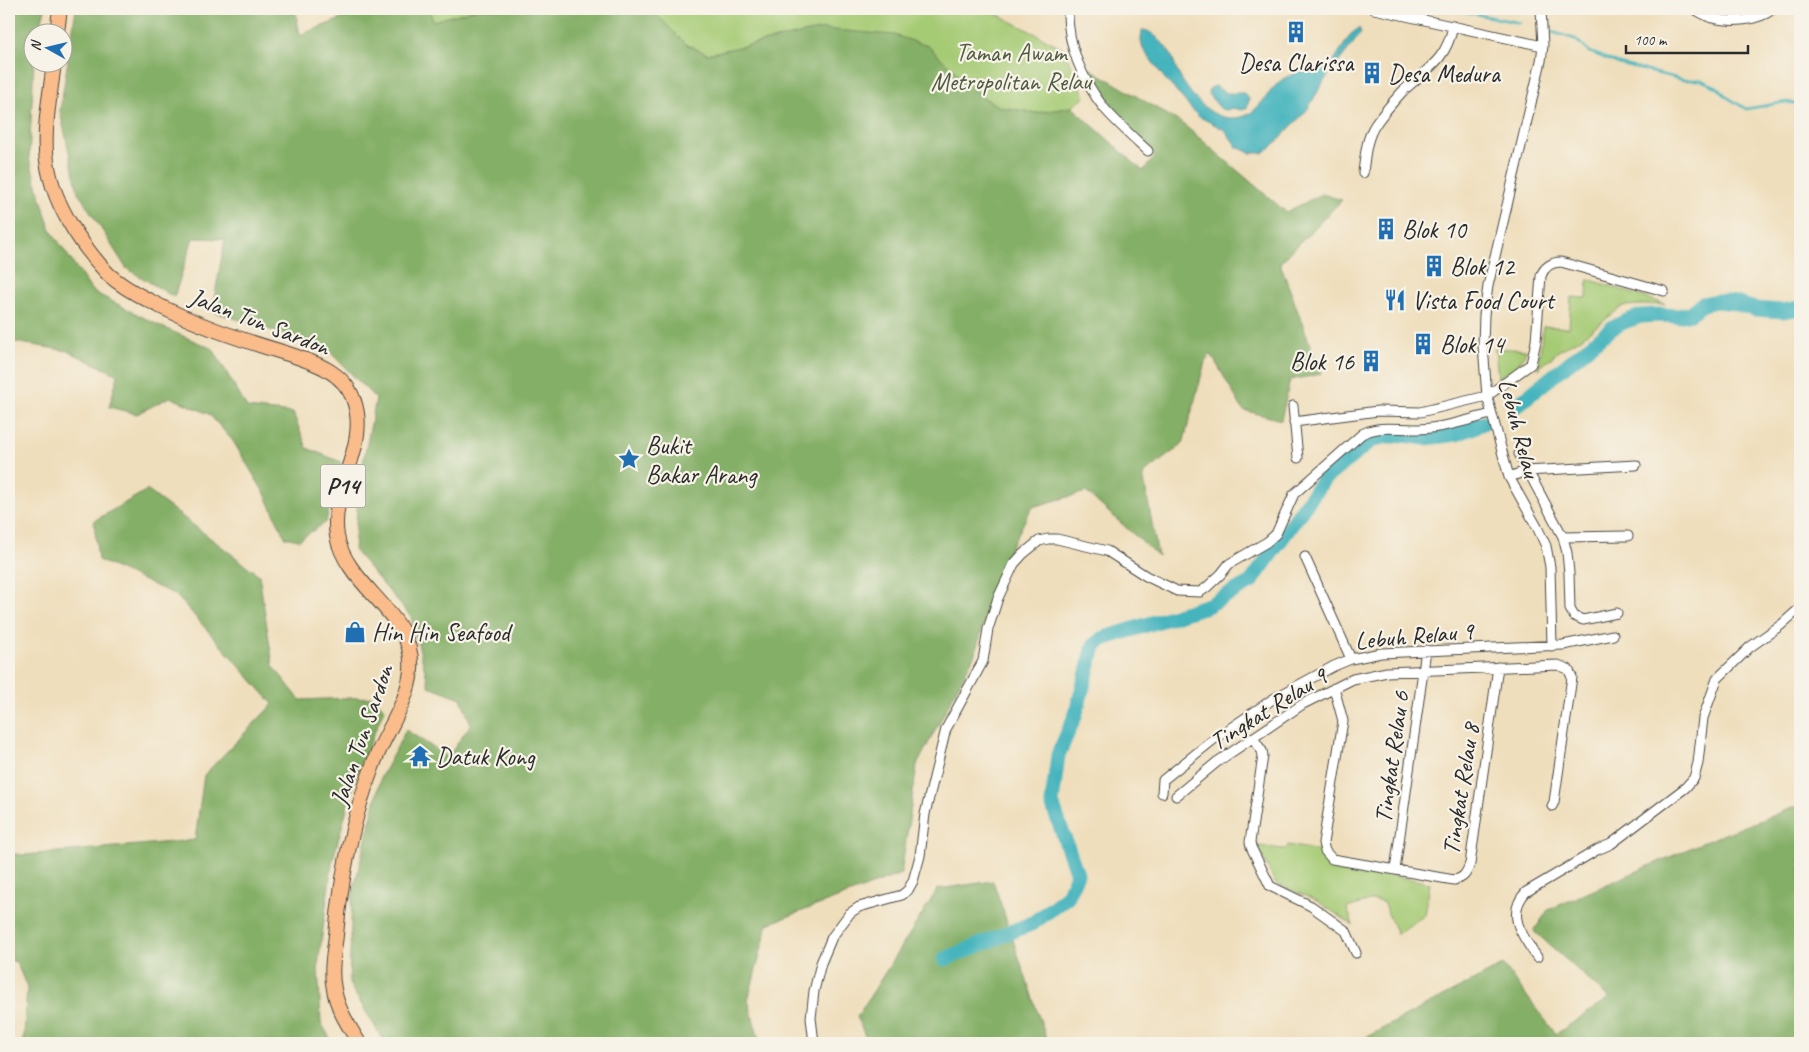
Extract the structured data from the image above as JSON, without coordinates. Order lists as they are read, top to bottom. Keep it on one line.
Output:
{"streets":{"main road":["Jalan Tun Sardon","P14"],"street":["Lebuh Relau","Lebuh Relau 9","Tingkat Relau 9","Tingkat Relau 6","Tingkat Relau 8"]},"crossings":[["Lebuh Relau","Lebuh Relau 9"],["Lebuh Relau 9","Tingkat Relau 6"],["Tingkat Relau 9","Tingkat Relau 6"],["Tingkat Relau 9","Tingkat Relau 8"],["Tingkat Relau 6","Tingkat Relau 8"]],"parks":["Taman Awam Metropolitan Relau"],"places":{"building":["Desa Clarissa","Desa Medura","Blok 10","Blok 12","Blok 14","Blok 16"],"restaurant":["Vista Food Court"],"place":["Bukit Bakar Arang"],"shop":["Hin Hin Seafood"],"temple":["Datuk Kong"]},"scale_bar":"100 m","north":"left"}
